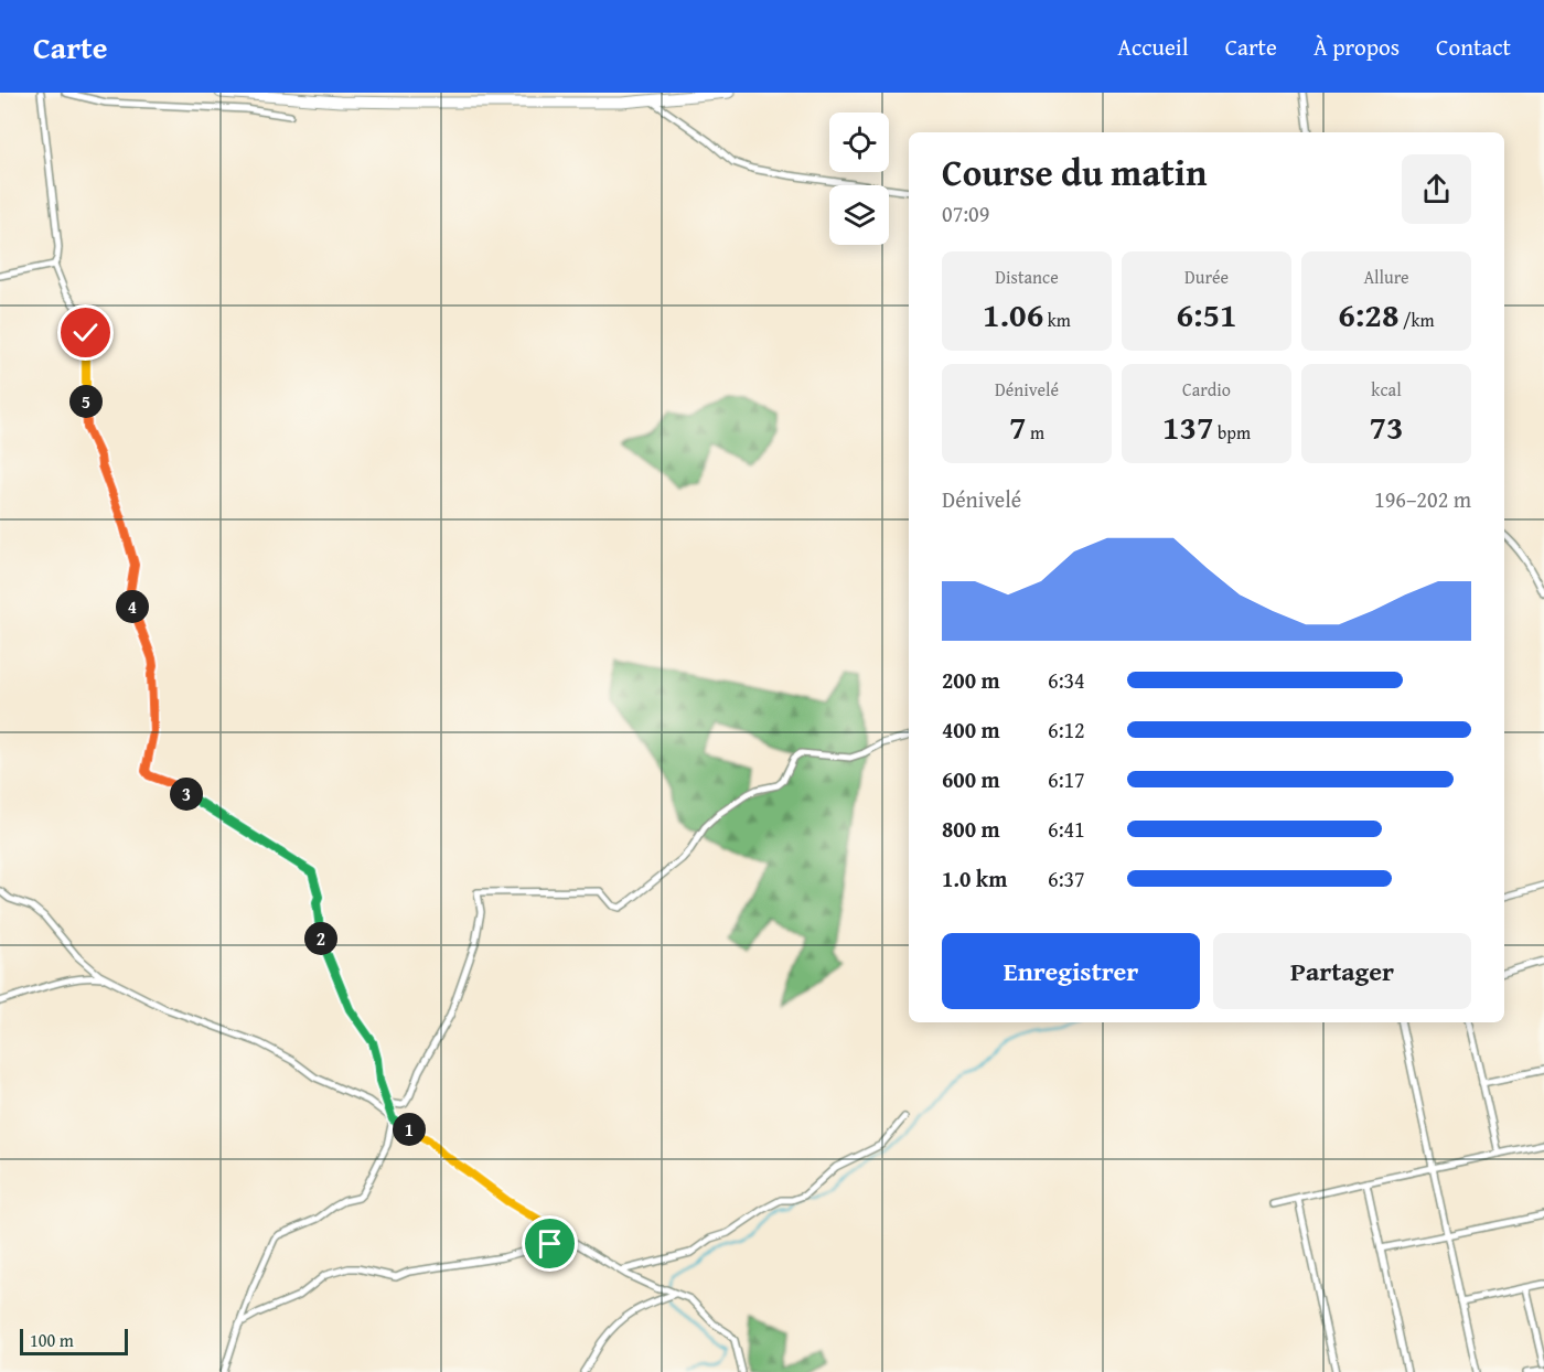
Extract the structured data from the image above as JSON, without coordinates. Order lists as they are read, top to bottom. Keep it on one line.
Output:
{"scale_bar":"100 m","page":{"header":"Carte","nav":["Accueil","Carte","À propos","Contact"],"heading":["Course du matin","07:09"],"stats":[["Distance","1.06 km"],["Durée","6:51"],["Allure","6:28 /km"],["Dénivelé","7 m"],["Cardio","137 bpm"],["kcal","73"]],"pins":["5","4","3","2","1"],"chart":["Dénivelé","196–202 m"],"list":[{"name":"200 m","note":"6:34"},{"name":"400 m","note":"6:12"},{"name":"600 m","note":"6:17"},{"name":"800 m","note":"6:41"},{"name":"1.0 km","note":"6:37"}],"buttons":["Enregistrer","Partager"],"scale":"100 m"}}
